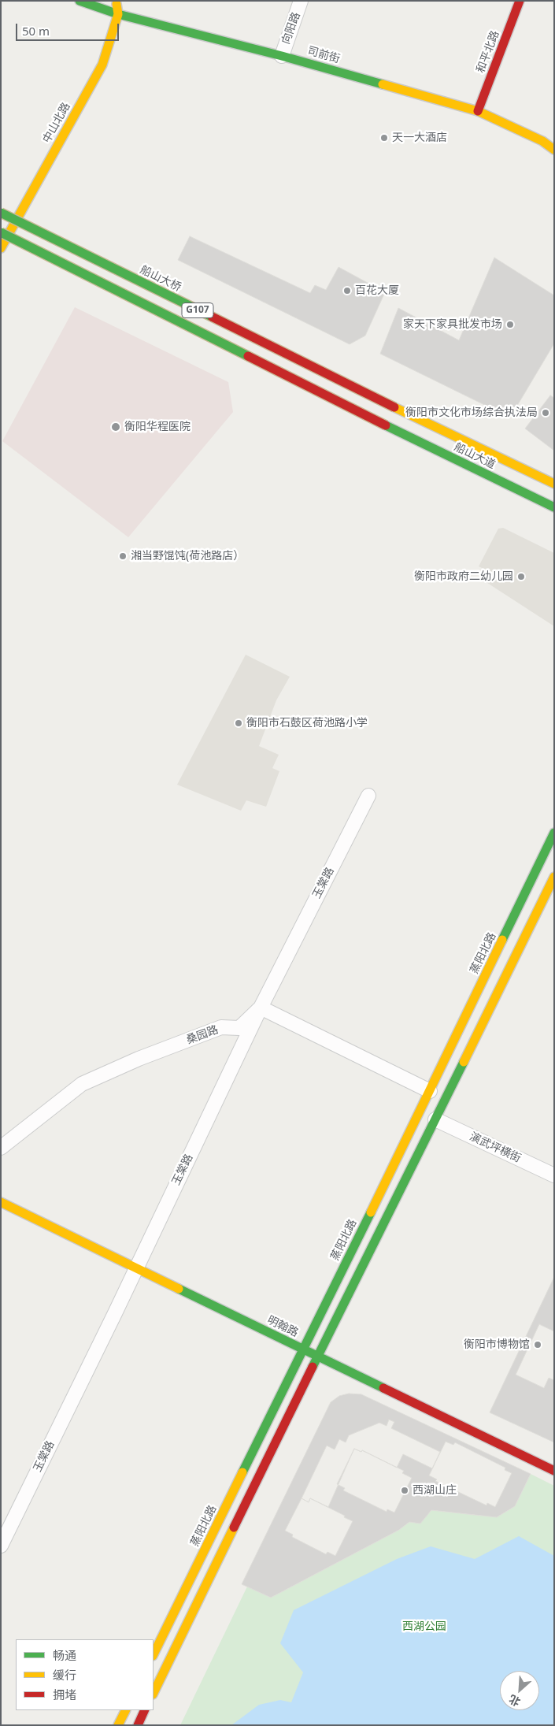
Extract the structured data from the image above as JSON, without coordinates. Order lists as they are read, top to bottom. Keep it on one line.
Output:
{"streets":{"main road":["和平北路","司前街","中山北路","船山大桥","G107","船山大道","蒸阳北路","明翰路"],"street":["向阳路","玉棠路","桑园路","演武坪横街"]},"crossings":[["向阳路","司前街"],["和平北路","司前街"],["司前街","中山北路"],["船山大桥","船山大道"],["玉棠路","桑园路"],["玉棠路","明翰路"],["蒸阳北路","明翰路"]],"parks":["西湖公园"],"places":["天一大酒店","百花大厦","家天下家具批发市场","衡阳市文化市场综合执法局","衡阳华程医院","湘当野馄饨(荷池路店）","衡阳市政府二幼儿园","衡阳市石鼓区荷池路小学","衡阳市博物馆","西湖山庄"],"legend":["畅通","缓行","拥堵"],"scale_bar":"50 m","north":"bottom left"}
